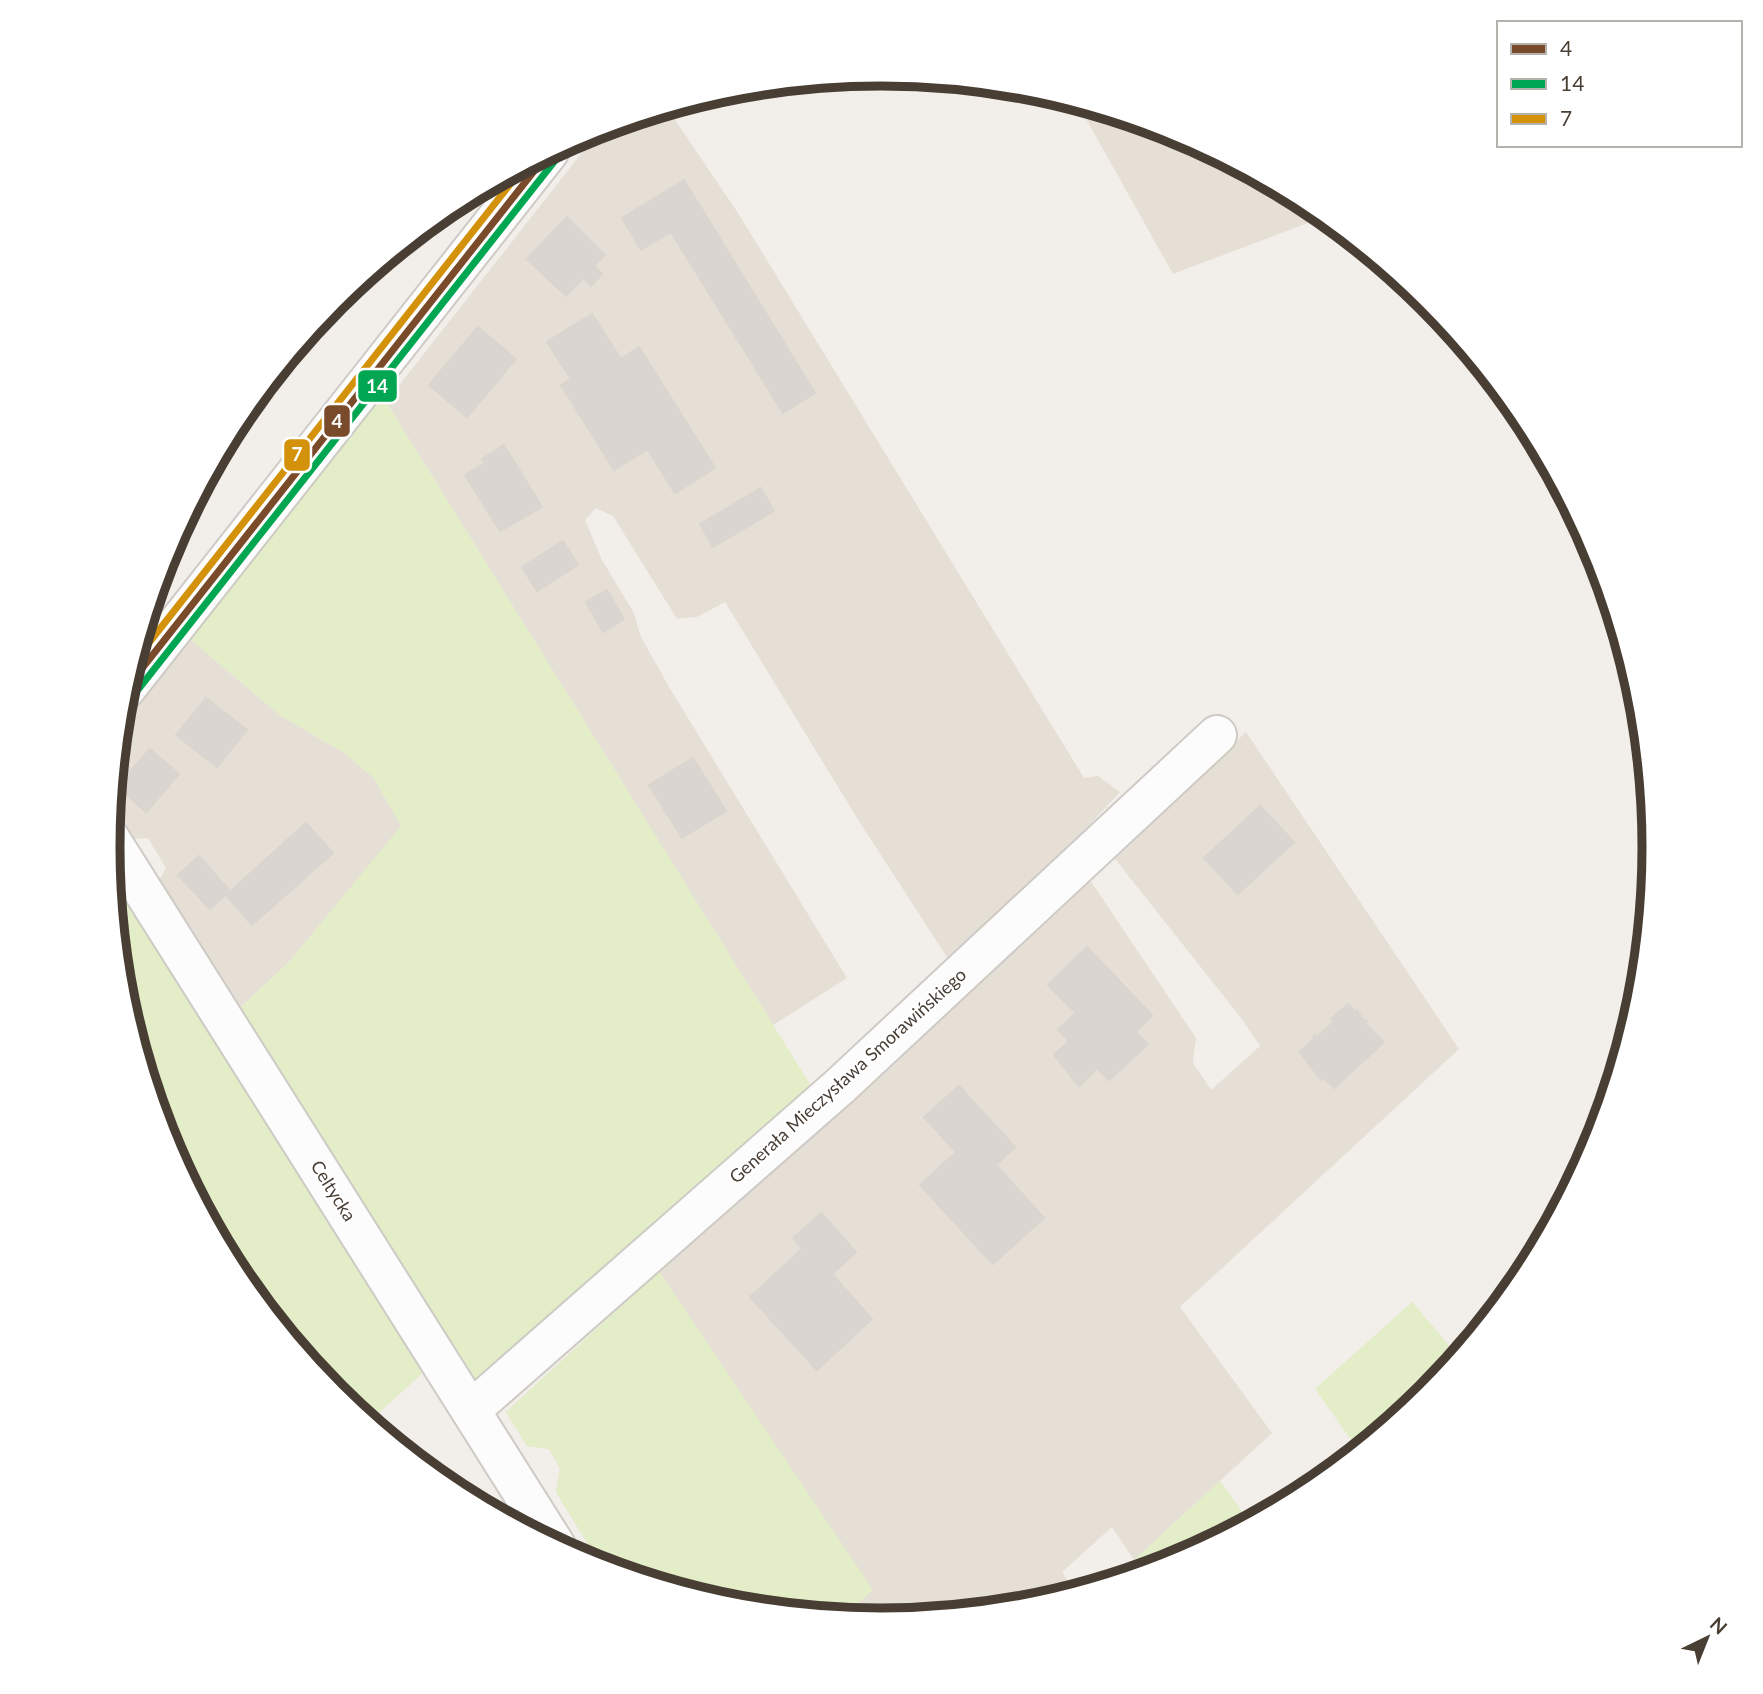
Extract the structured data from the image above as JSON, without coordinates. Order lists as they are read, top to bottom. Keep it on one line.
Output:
{"streets":{"street":["Generała Mieczysława Smorawińskiego","Celtycka"]},"crossings":[["Generała Mieczysława Smorawińskiego","Celtycka"]],"lines":["transit line 14","transit line 4","transit line 7"],"legend":["4","14","7"],"north":"top right"}
